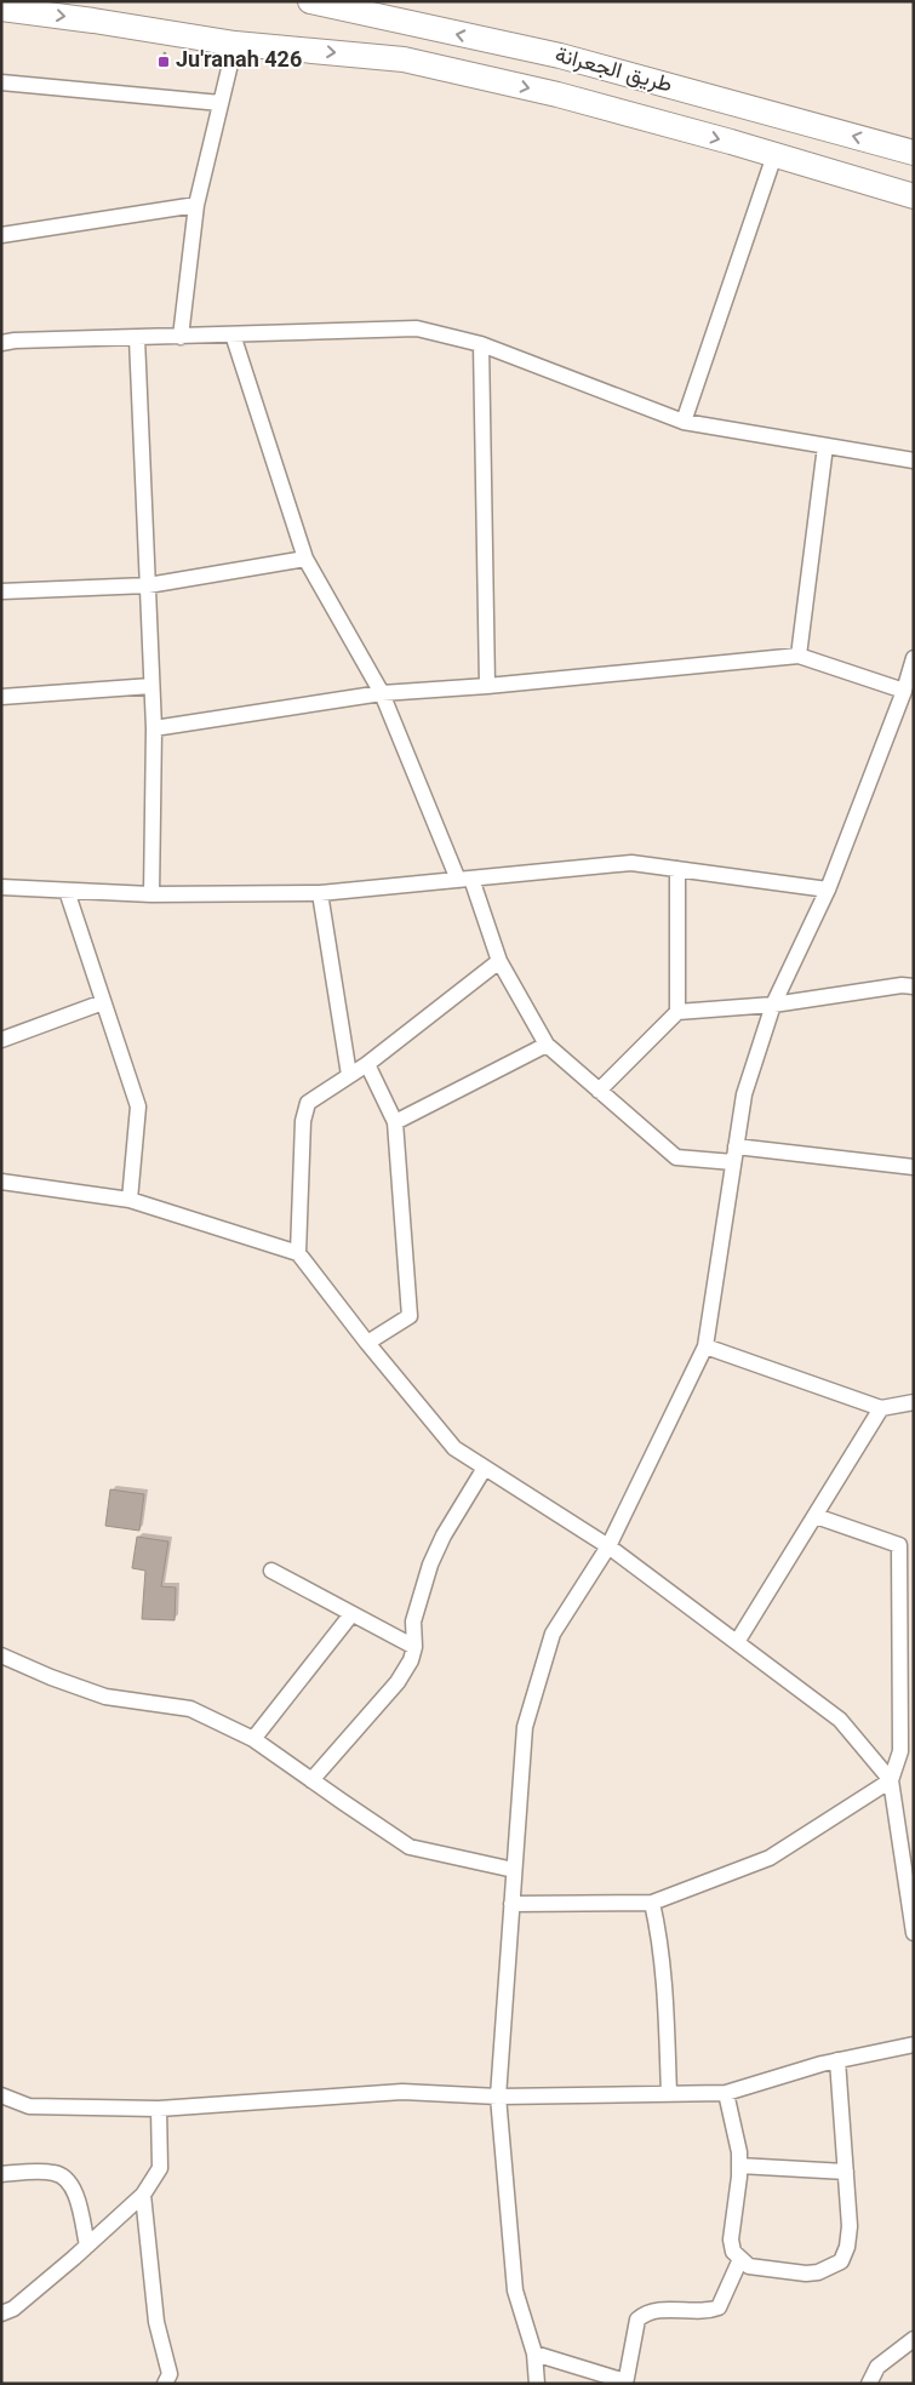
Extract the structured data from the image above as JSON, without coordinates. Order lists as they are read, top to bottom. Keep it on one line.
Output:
{"streets":{"main road":["طريق الجعرانة"]},"places":{"transit":["Ju'ranah 426"]}}
